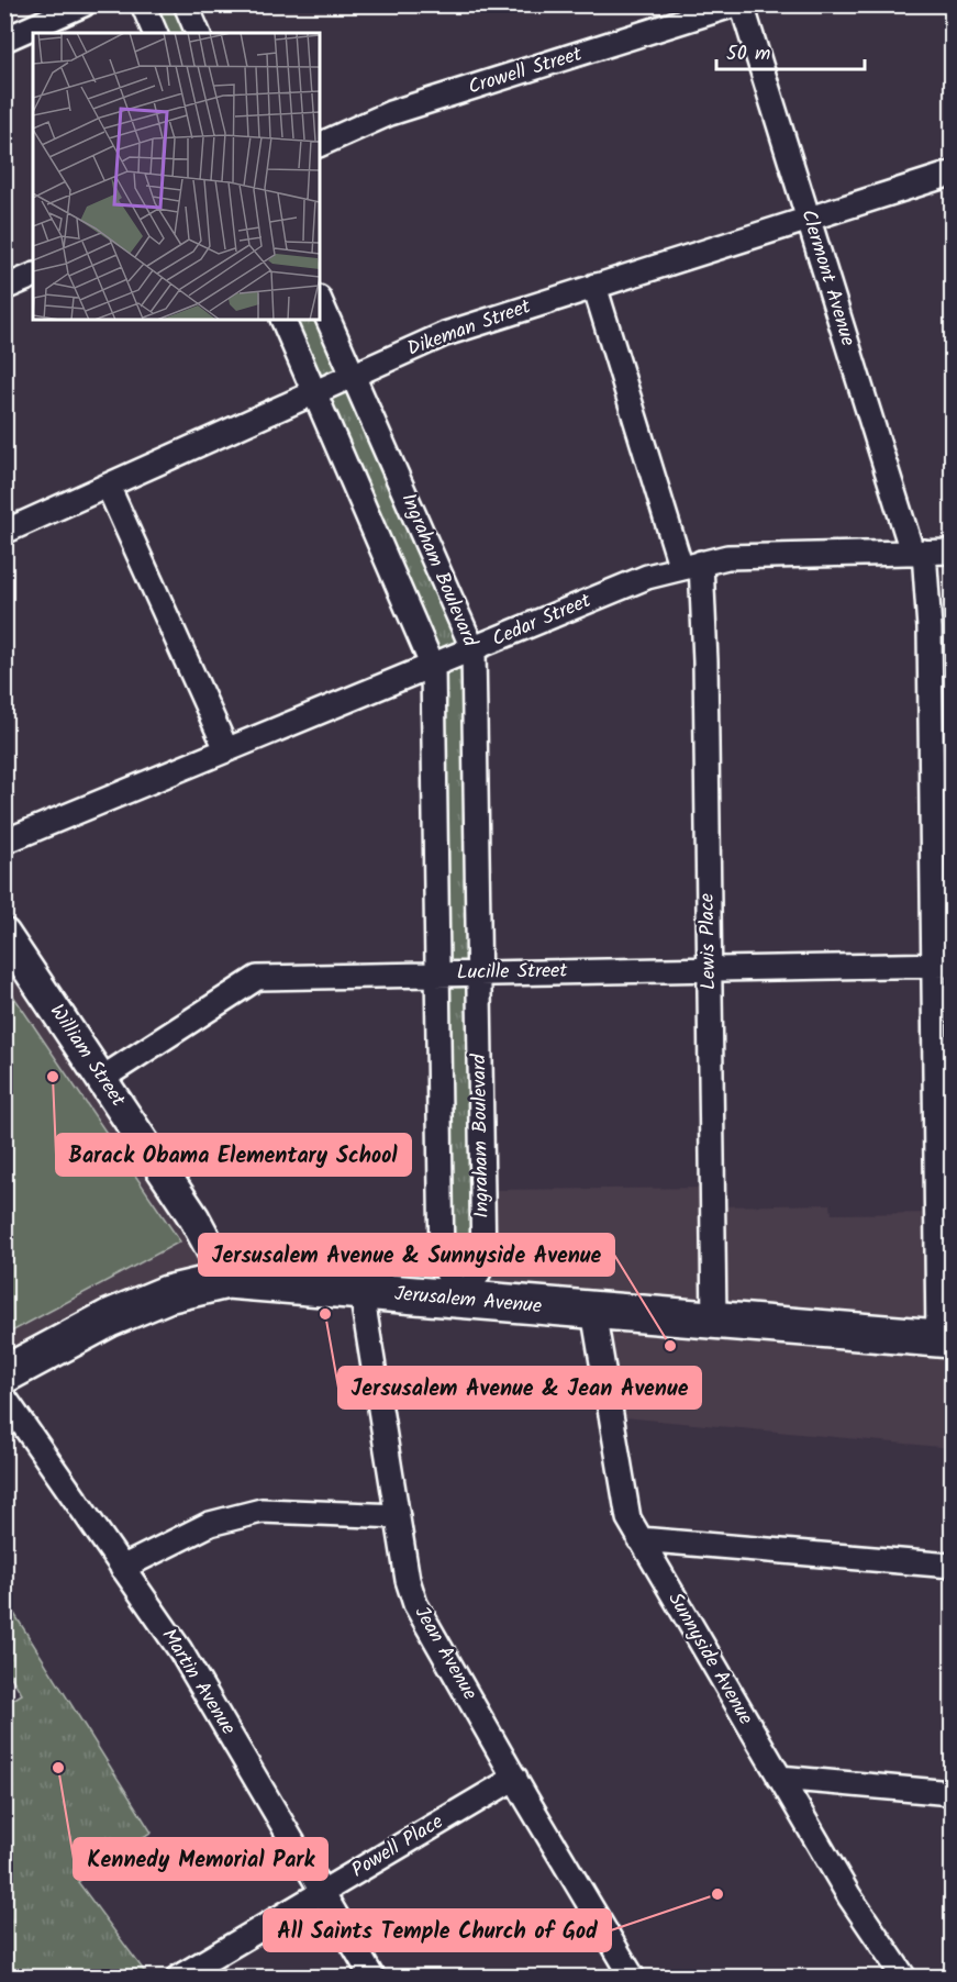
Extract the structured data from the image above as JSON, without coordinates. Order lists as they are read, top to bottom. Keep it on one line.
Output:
{"streets":{"main road":["Jerusalem Avenue"],"street":["Crowell Street","Clermont Avenue","Dikeman Street","Ingraham Boulevard","Cedar Street","Lewis Place","Lucille Street","William Street","Jean Avenue","Sunnyside Avenue","Martin Avenue","Powell Place"]},"crossings":[["Clermont Avenue","Dikeman Street"],["Clermont Avenue","Cedar Street"],["Clermont Avenue","Lucille Street"],["Clermont Avenue","Jerusalem Avenue"],["Dikeman Street","Ingraham Boulevard"],["Dikeman Street","Lewis Place"],["Ingraham Boulevard","Cedar Street"],["Ingraham Boulevard","Lucille Street"],["Ingraham Boulevard","Jerusalem Avenue"],["Cedar Street","Lewis Place"],["Lewis Place","Lucille Street"],["Lewis Place","Jerusalem Avenue"],["Lucille Street","William Street"],["William Street","Jerusalem Avenue"],["Jerusalem Avenue","Jean Avenue"],["Jerusalem Avenue","Sunnyside Avenue"],["Jean Avenue","Powell Place"],["Martin Avenue","Powell Place"]],"places":["Barack Obama Elementary School","Jersusalem Avenue & Jean Avenue","Jersusalem Avenue & Sunnyside Avenue","Kennedy Memorial Park","All Saints Temple Church of God"],"scale_bar":"50 m"}
